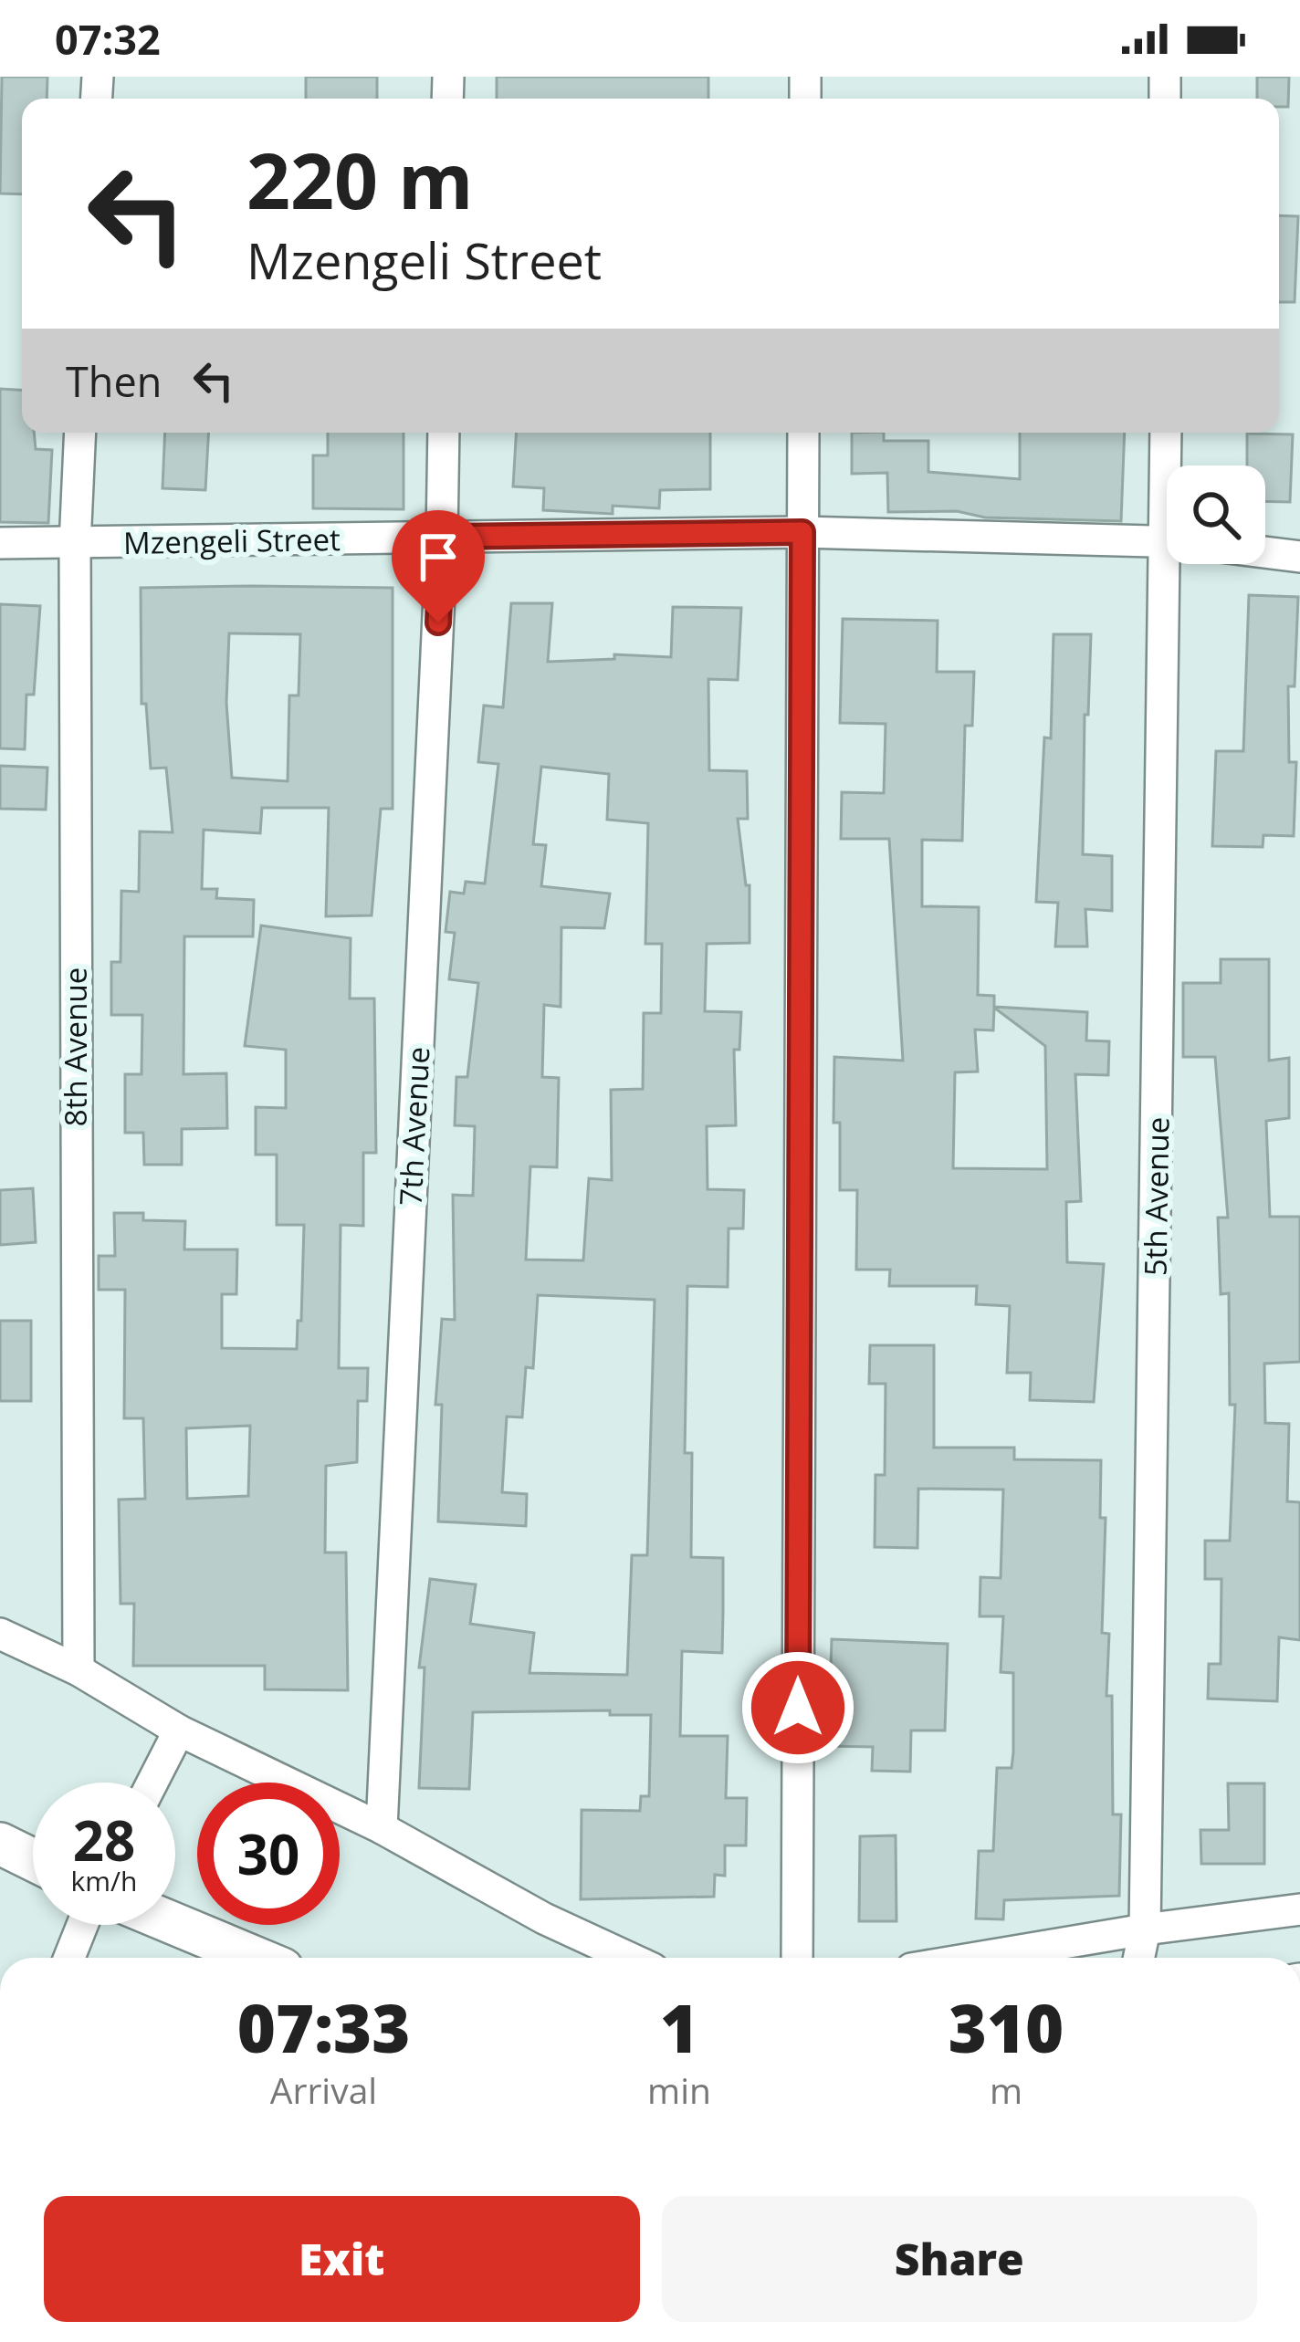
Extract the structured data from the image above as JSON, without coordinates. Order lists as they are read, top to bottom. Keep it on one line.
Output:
{"streets":{"street":["Mzengeli Street","8th Avenue","7th Avenue","5th Avenue"]},"crossings":[["Mzengeli Street","8th Avenue"],["Mzengeli Street","7th Avenue"]],"page":{"status":"07:32","turn":["220 m","Mzengeli Street"],"then":"Then","speed":"28 km/h","limit":"30","eta":["07:33","Arrival","1","min","310","m"],"buttons":["Exit","Share"]}}
